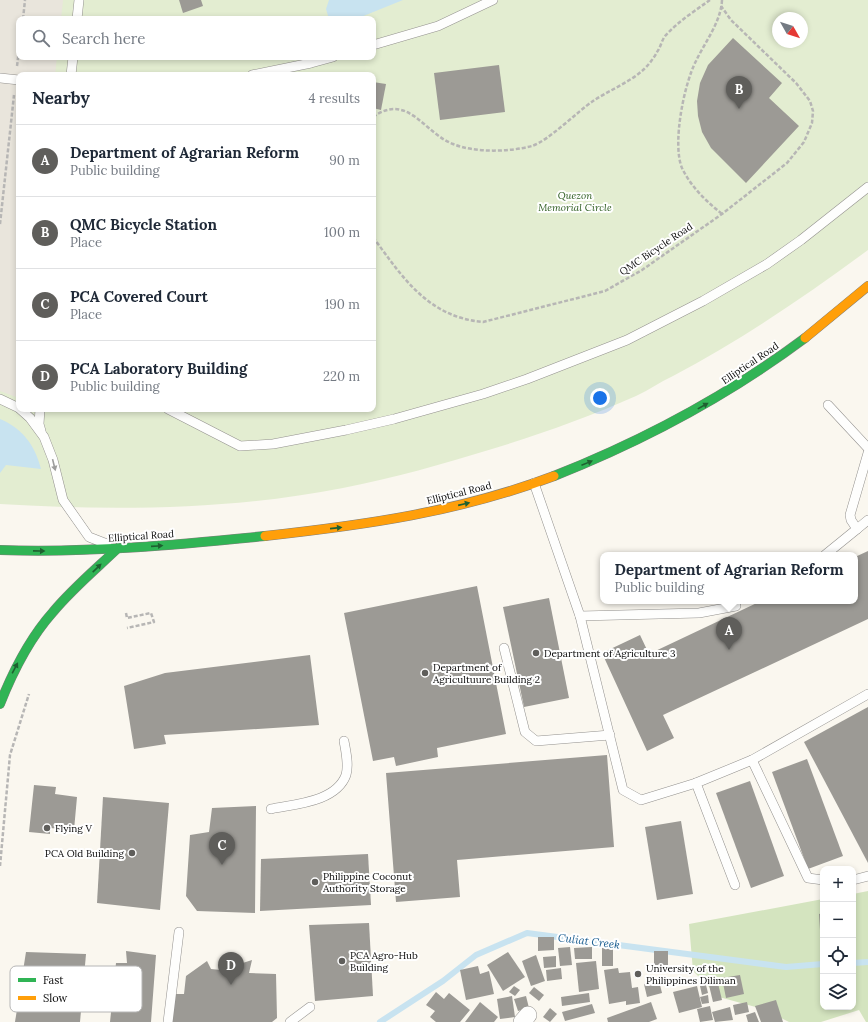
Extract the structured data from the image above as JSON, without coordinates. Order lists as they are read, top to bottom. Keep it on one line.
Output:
{"streets":{"main road":["Elliptical Road"],"path":["QMC Bicycle Road"]},"one_way":["Elliptical Road"],"water":["Culiat Creek"],"parks":["Quezon Memorial Circle"],"places":["Department of Agriculture 3","Department of Agricultuure Building 2","Flying V","PCA Old Building","Philippine Coconut Authority Storage","PCA Agro-Hub Building","University of the Philippines Diliman"],"legend":["Fast","Slow"],"north":"bottom right","page":{"search":"Search here","heading":["Nearby","4 results"],"pins":["B","A","C","D"],"list":[{"mark":"A","name":"Department of Agrarian Reform","note":"Public building","value":"90 m"},{"mark":"B","name":"QMC Bicycle Station","note":"Place","value":"100 m"},{"mark":"C","name":"PCA Covered Court","note":"Place","value":"190 m"},{"mark":"D","name":"PCA Laboratory Building","note":"Public building","value":"220 m"}],"popup":["Department of Agrarian Reform","Public building"],"map_buttons":["+","−"]}}
